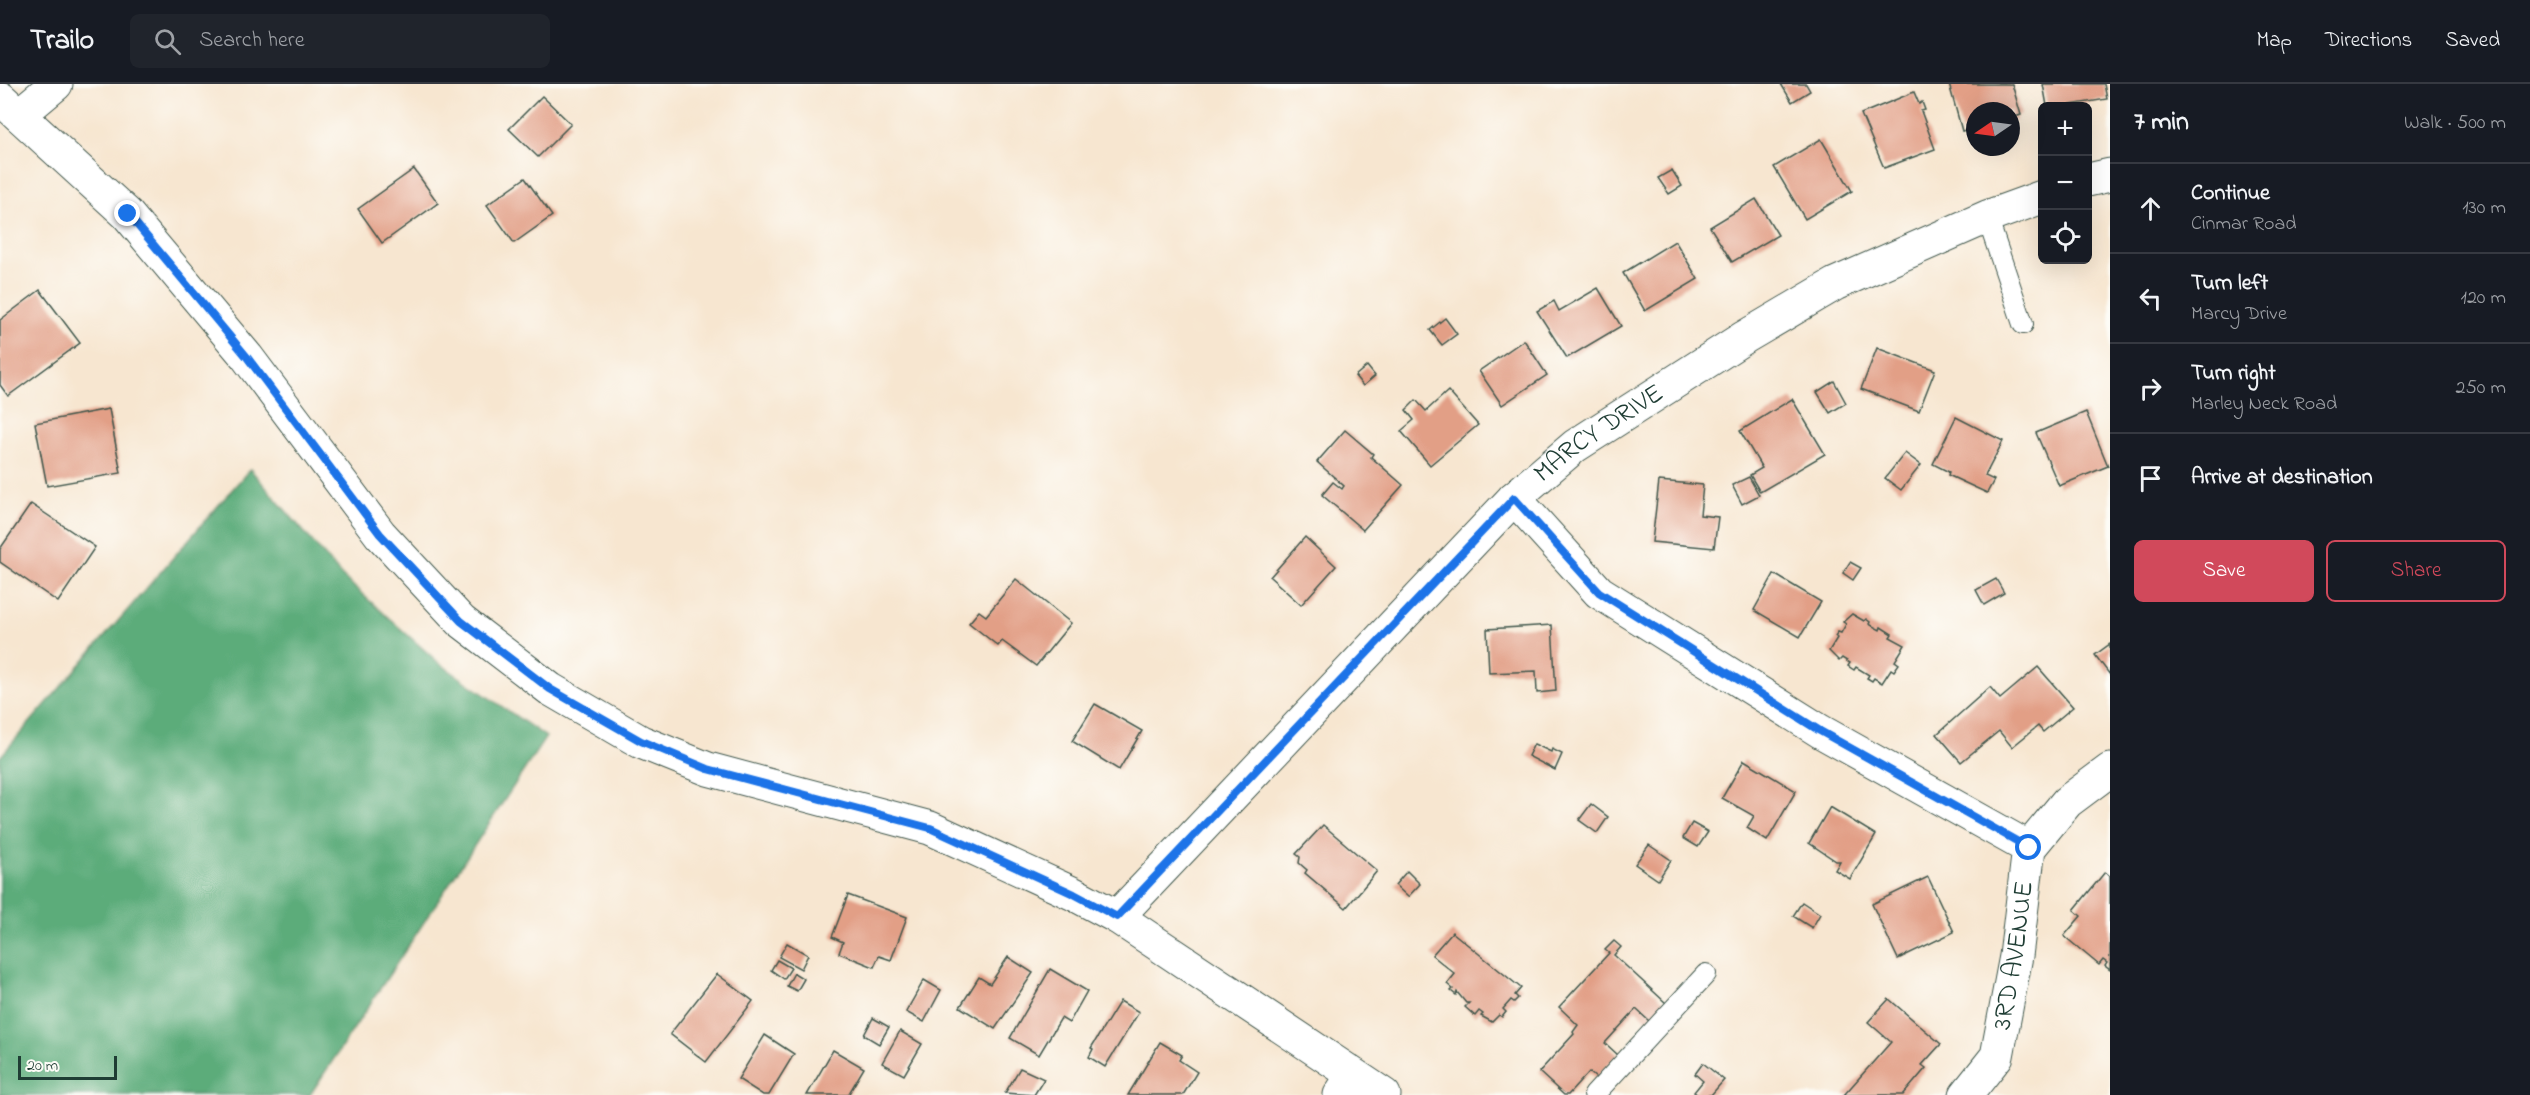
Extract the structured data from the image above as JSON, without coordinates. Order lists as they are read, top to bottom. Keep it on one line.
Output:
{"streets":{"street":["MARCY DRIVE","3RD AVENUE"]},"scale_bar":"20 m","north":"left","page":{"header":"Trailo","search":"Search here","nav":["Map","Directions","Saved"],"heading":["7 min","Walk · 500 m"],"map_buttons":["+","−"],"list":[["Continue","Cinmar Road","130 m"],["Turn left","Marcy Drive","120 m"],["Turn right","Marley Neck Road","250 m"],"Arrive at destination"],"buttons":["Save","Share"],"scale":"20 m"}}
